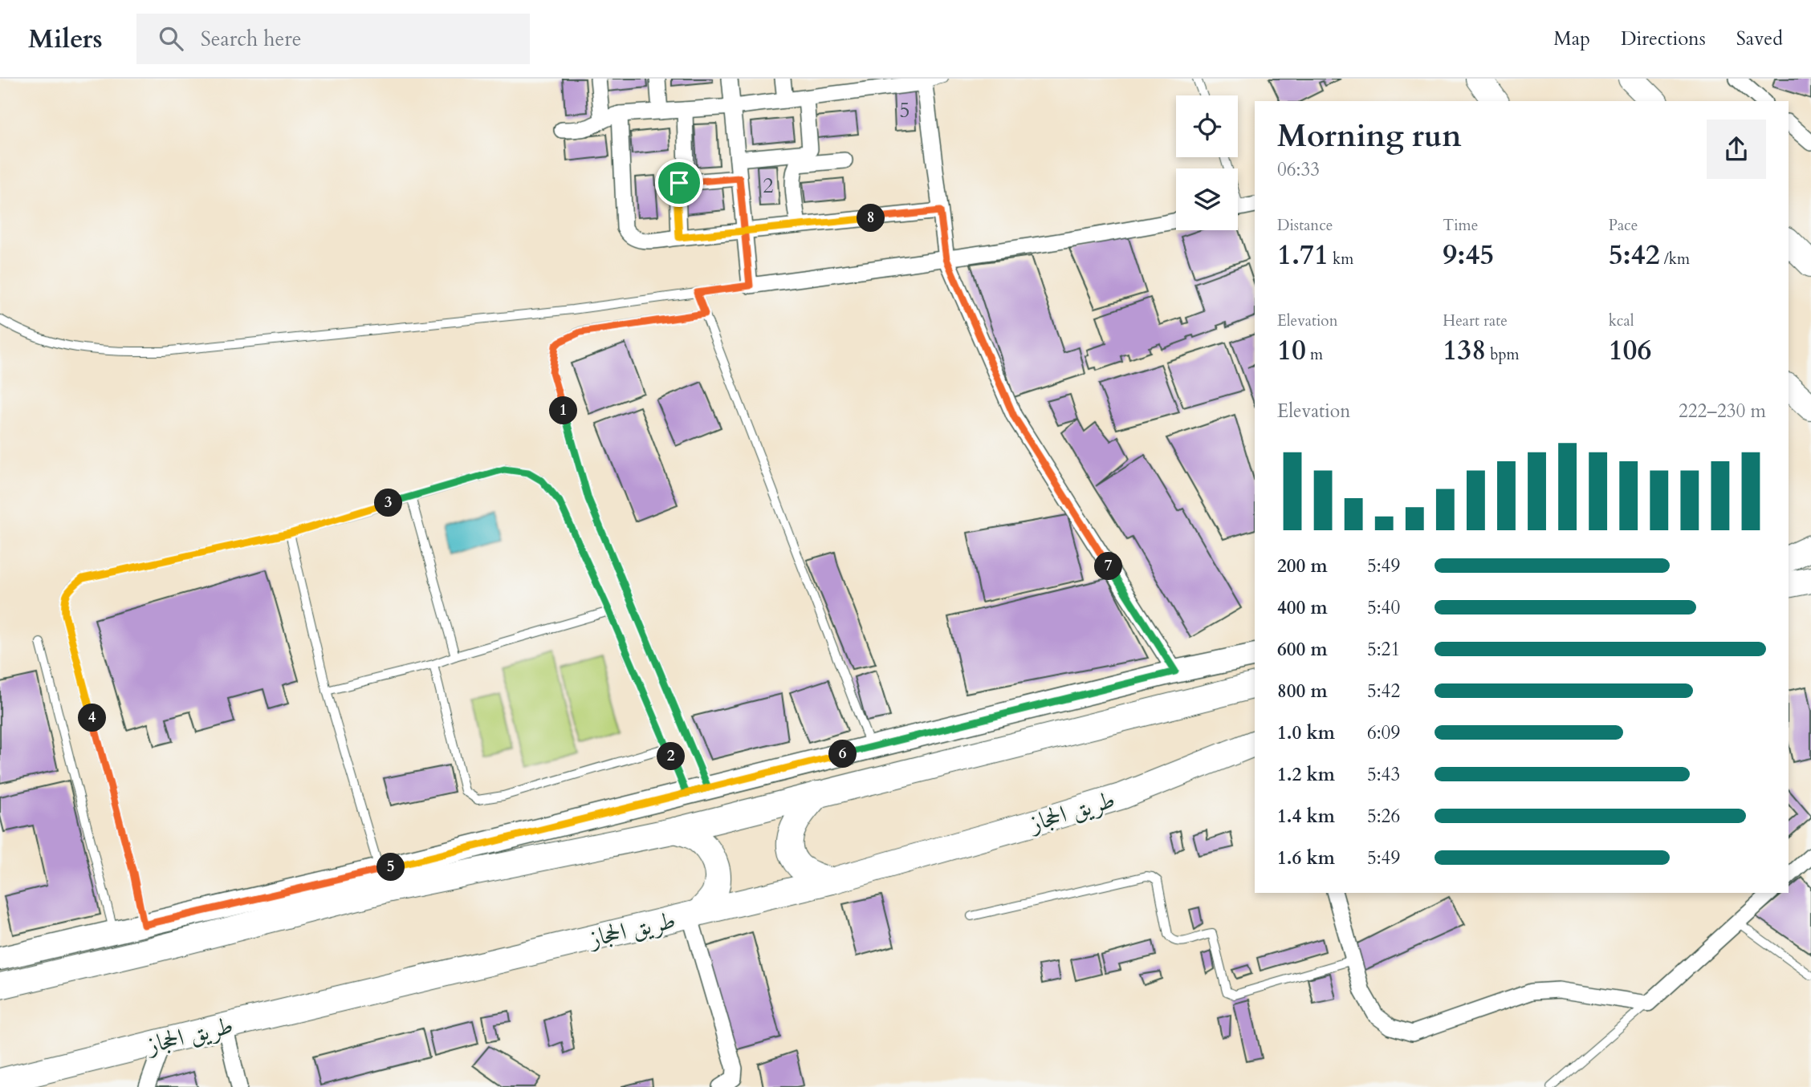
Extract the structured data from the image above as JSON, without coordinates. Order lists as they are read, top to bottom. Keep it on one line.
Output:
{"streets":{"main road":["طريق الحجاز"]},"house_numbers":["5","2"],"page":{"header":"Milers","search":"Search here","nav":["Map","Directions","Saved"],"heading":["Morning run","06:33"],"stats":[["Distance","1.71 km"],["Time","9:45"],["Pace","5:42 /km"],["Elevation","10 m"],["Heart rate","138 bpm"],["kcal","106"]],"pins":["8","1","3","7","4","6","2","5"],"chart":["Elevation","222–230 m"],"list":[{"name":"200 m","note":"5:49"},{"name":"400 m","note":"5:40"},{"name":"600 m","note":"5:21"},{"name":"800 m","note":"5:42"},{"name":"1.0 km","note":"6:09"},{"name":"1.2 km","note":"5:43"},{"name":"1.4 km","note":"5:26"},{"name":"1.6 km","note":"5:49"}]}}
